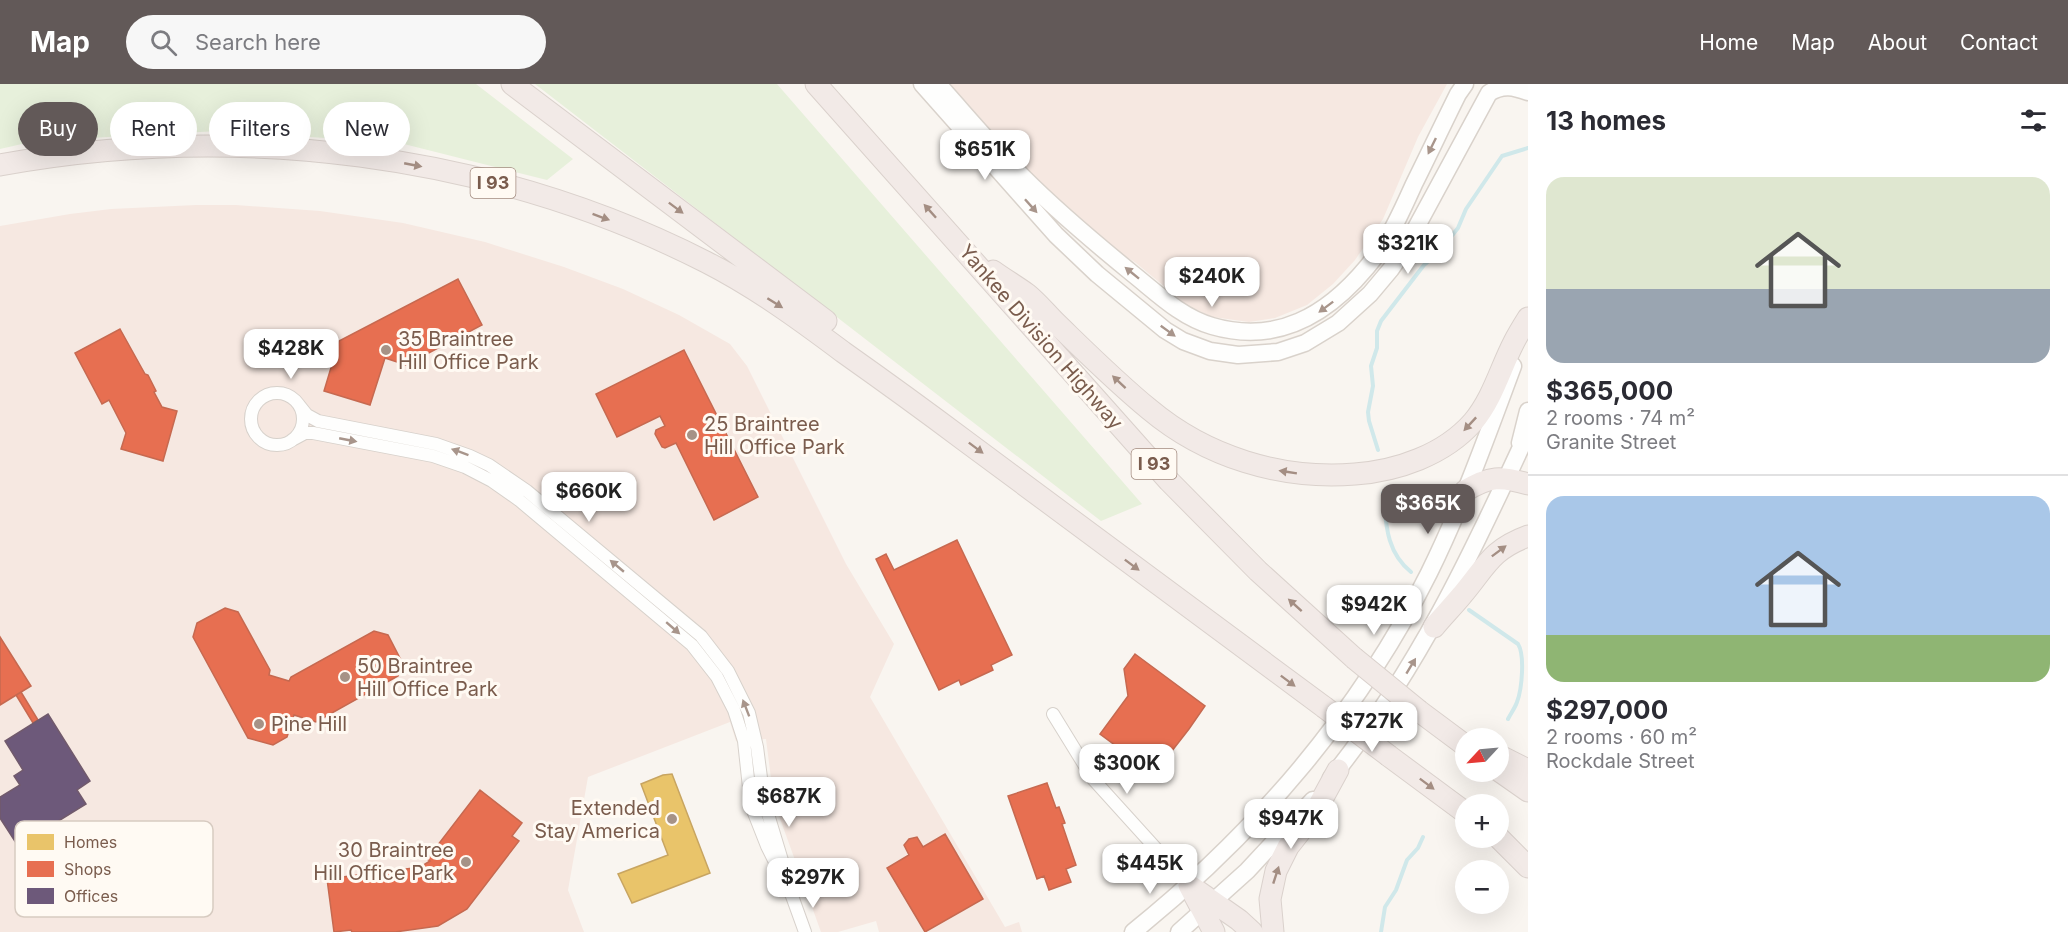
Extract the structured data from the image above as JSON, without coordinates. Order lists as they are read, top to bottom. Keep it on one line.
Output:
{"streets":{"highway":["I 93","Yankee Division Highway"]},"places":["35 Braintree Hill Office Park","25 Braintree Hill Office Park","50 Braintree Hill Office Park","Pine Hill","Extended Stay America","30 Braintree Hill Office Park"],"legend":["Homes","Shops","Offices"],"north":"bottom left","page":{"header":"Map","search":"Search here","nav":["Home","Map","About","Contact"],"heading":"13 homes","chip":["Buy","Rent","Filters","New"],"price":["$651K","$321K","$240K","$428K","$660K","$365K","$942K","$727K","$300K","$687K","$947K","$445K","$297K"],"list":[{"name":"$365,000","note":"2 rooms · 74 m² · Granite Street"},{"name":"$297,000","note":"2 rooms · 60 m² · Rockdale Street"}],"map_buttons":["+","−"]}}
